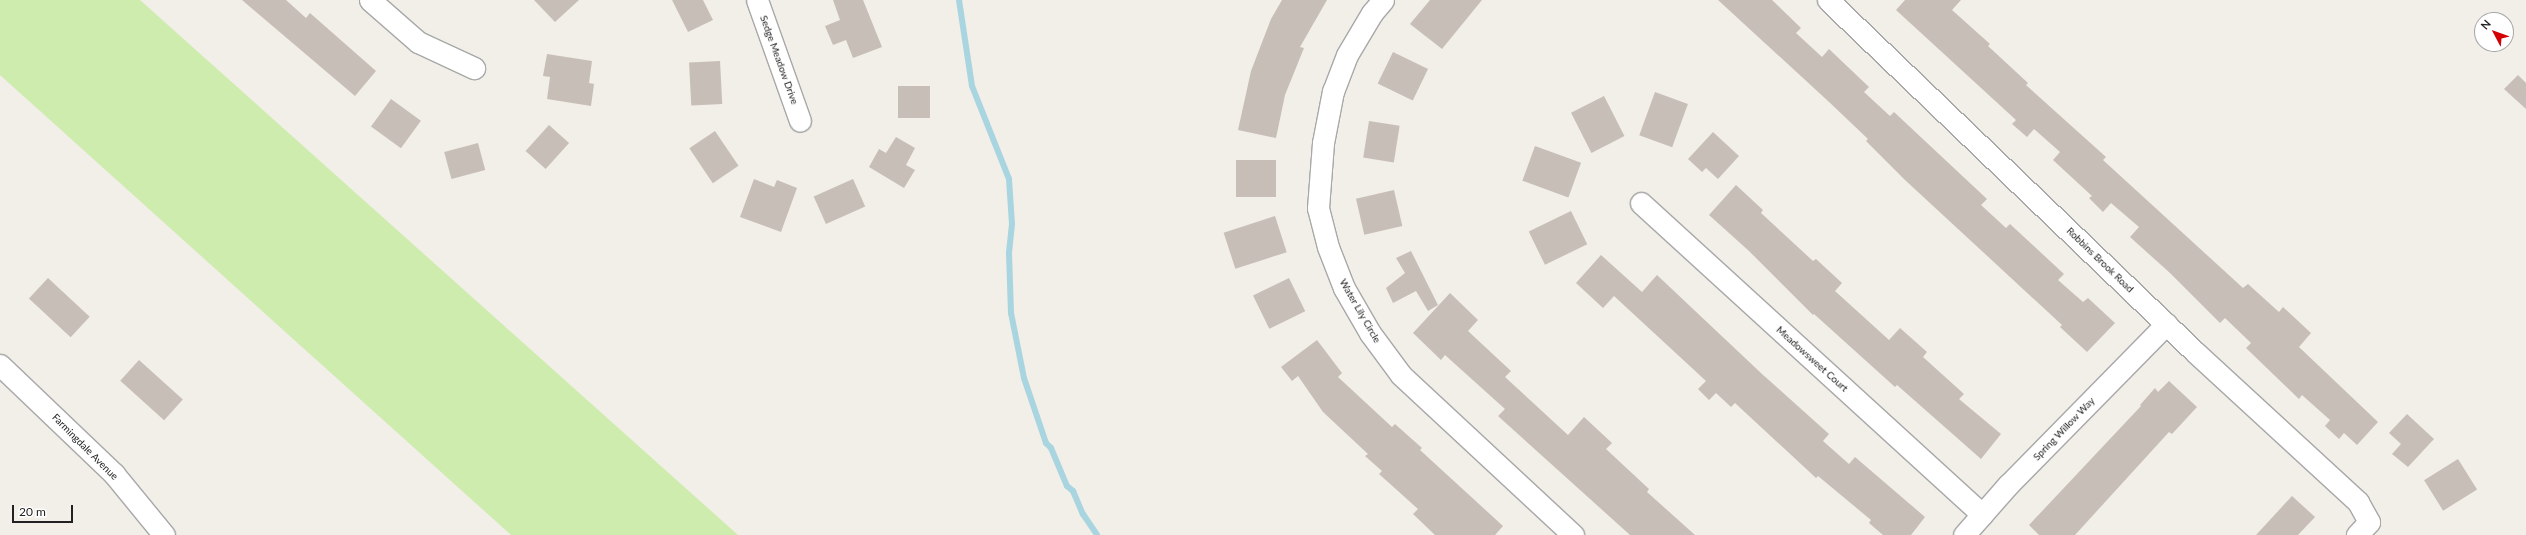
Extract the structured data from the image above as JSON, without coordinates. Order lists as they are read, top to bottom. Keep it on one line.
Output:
{"streets":{"street":["Sedge Meadow Drive","Robbins Brook Road","Water Lily Circle","Meadowsweet Court","Spring Willow Way","Farmingdale Avenue"]},"crossings":[["Robbins Brook Road","Spring Willow Way"],["Meadowsweet Court","Spring Willow Way"]],"scale_bar":"20 m","north":"top left"}
